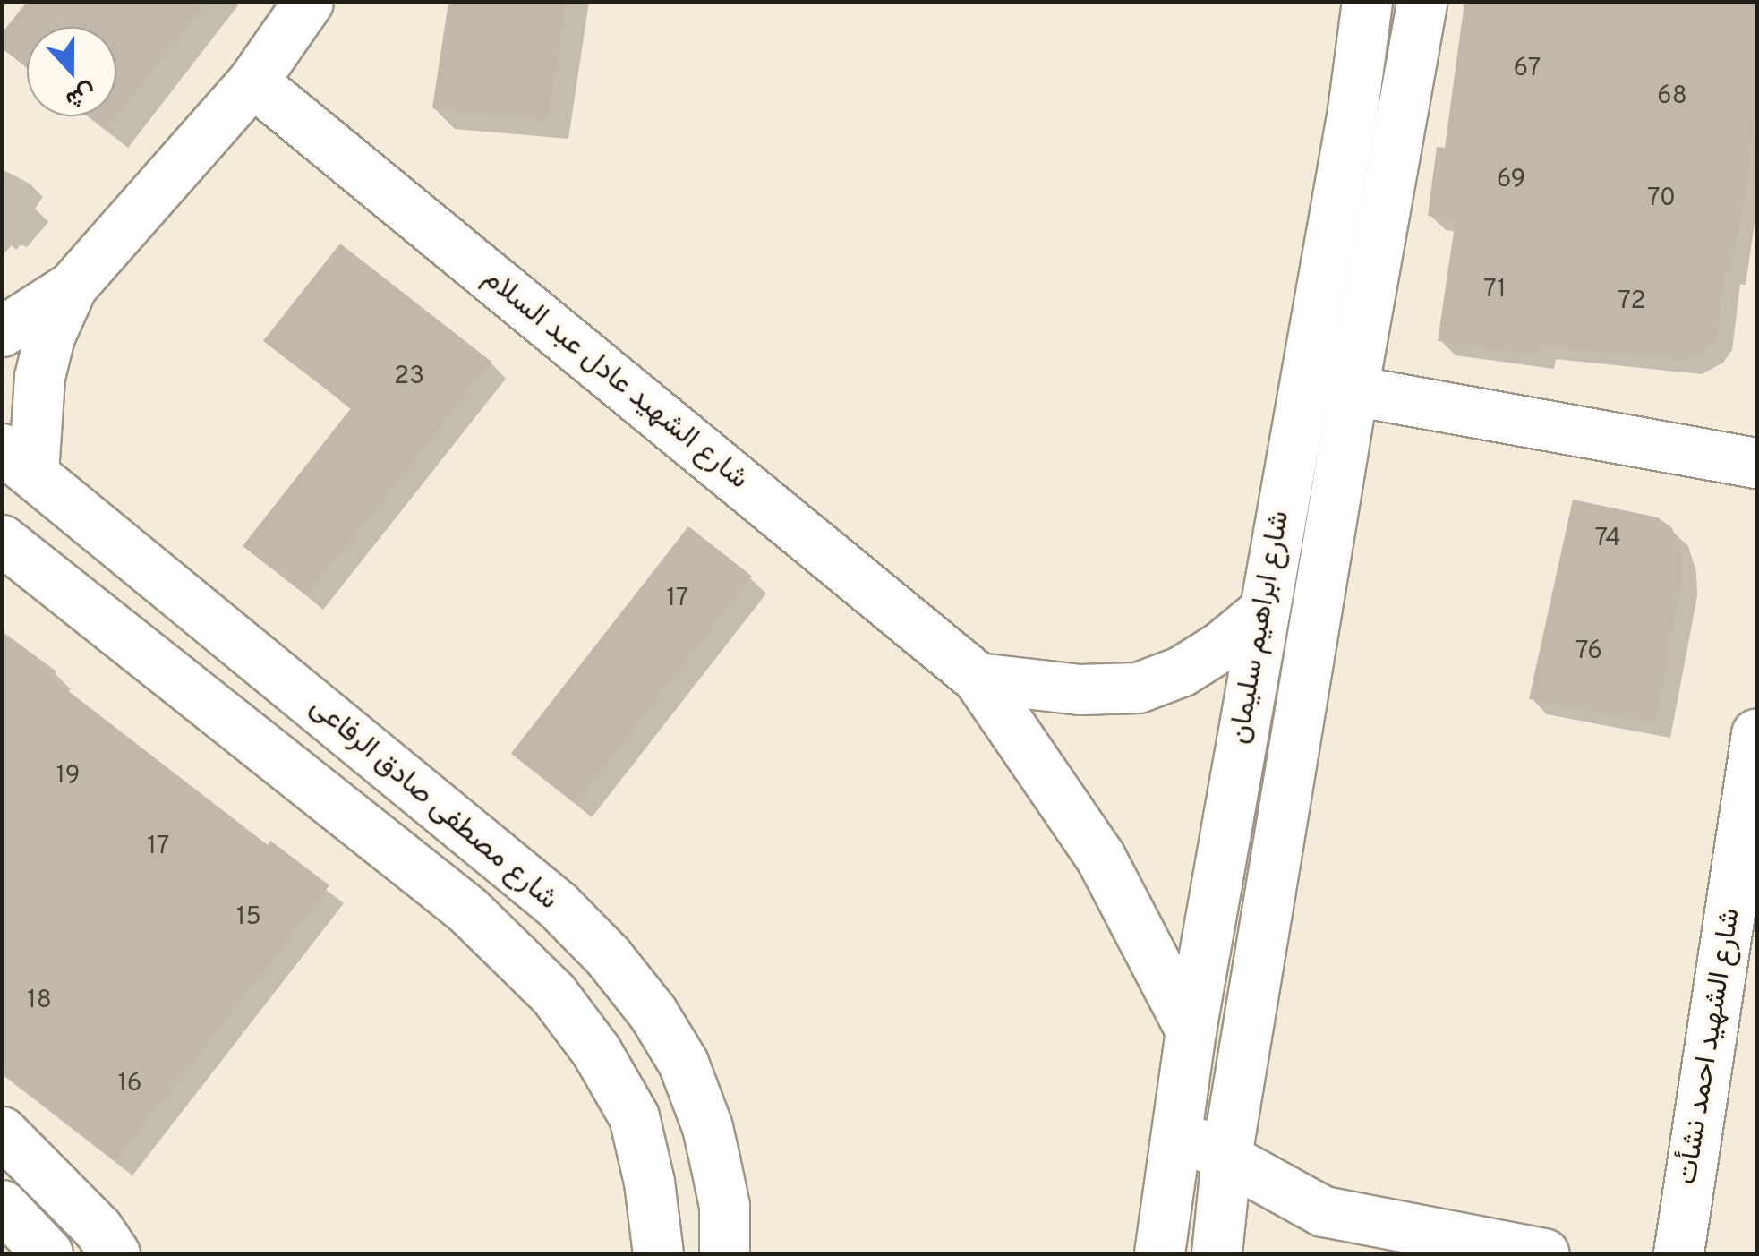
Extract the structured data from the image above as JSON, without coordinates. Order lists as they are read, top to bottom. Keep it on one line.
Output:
{"streets":{"street":["شارع الشهيد عادل عبد السلام","شارع ابراهيم سليمان","شارع مصطفى صادق الرفاعى","شارع الشهيد احمد نشأت"]},"crossings":[["شارع الشهيد عادل عبد السلام","شارع ابراهيم سليمان"]],"house_numbers":["67","68","69","70","71","72","23","74","17","76","19","17","15","18","16"],"north":"bottom"}
